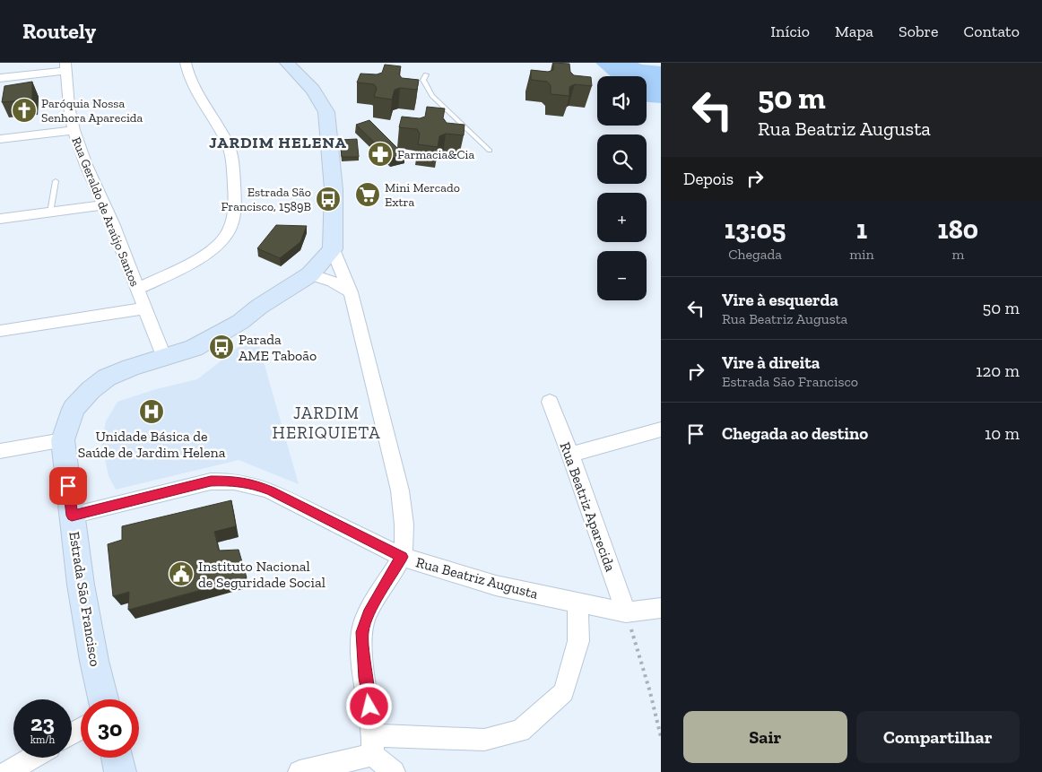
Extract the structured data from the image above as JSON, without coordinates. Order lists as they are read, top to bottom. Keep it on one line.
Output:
{"streets":{"main road":["Estrada São Francisco"],"street":["Rua Geraldo de Araújo Santos","Rua Beatriz Aparecida","Rua Beatriz Augusta"]},"crossings":[["Rua Geraldo de Araújo Santos","Estrada São Francisco"],["Rua Beatriz Aparecida","Rua Beatriz Augusta"],["Rua Beatriz Augusta","Estrada São Francisco"]],"districts":["JARDIM HELENA","JARDIM HERIQUIETA"],"places":{"church":["Paróquia Nossa Senhora Aparecida"],"pharmacy":["Farmacia&Cia"],"supermarket":["Mini Mercado Extra"],"bus stop":["Estrada São Francisco, 1589B","Parada AME Taboão"],"hospital":["Unidade Básica de Saúde de Jardim Helena"],"public building":["Instituto Nacional de Seguridade Social"]},"page":{"header":"Routely","nav":["Início","Mapa","Sobre","Contato"],"turn":["50 m","Rua Beatriz Augusta"],"map_buttons":["+","−"],"then":"Depois","eta":["13:05","Chegada","1","min","180","m"],"list":[{"name":"Vire à esquerda","note":"Rua Beatriz Augusta","value":"50 m"},{"name":"Vire à direita","note":"Estrada São Francisco","value":"120 m"},{"name":"Chegada ao destino","value":"10 m"}],"speed":"23 km/h","limit":"30","buttons":["Sair","Compartilhar"]}}
